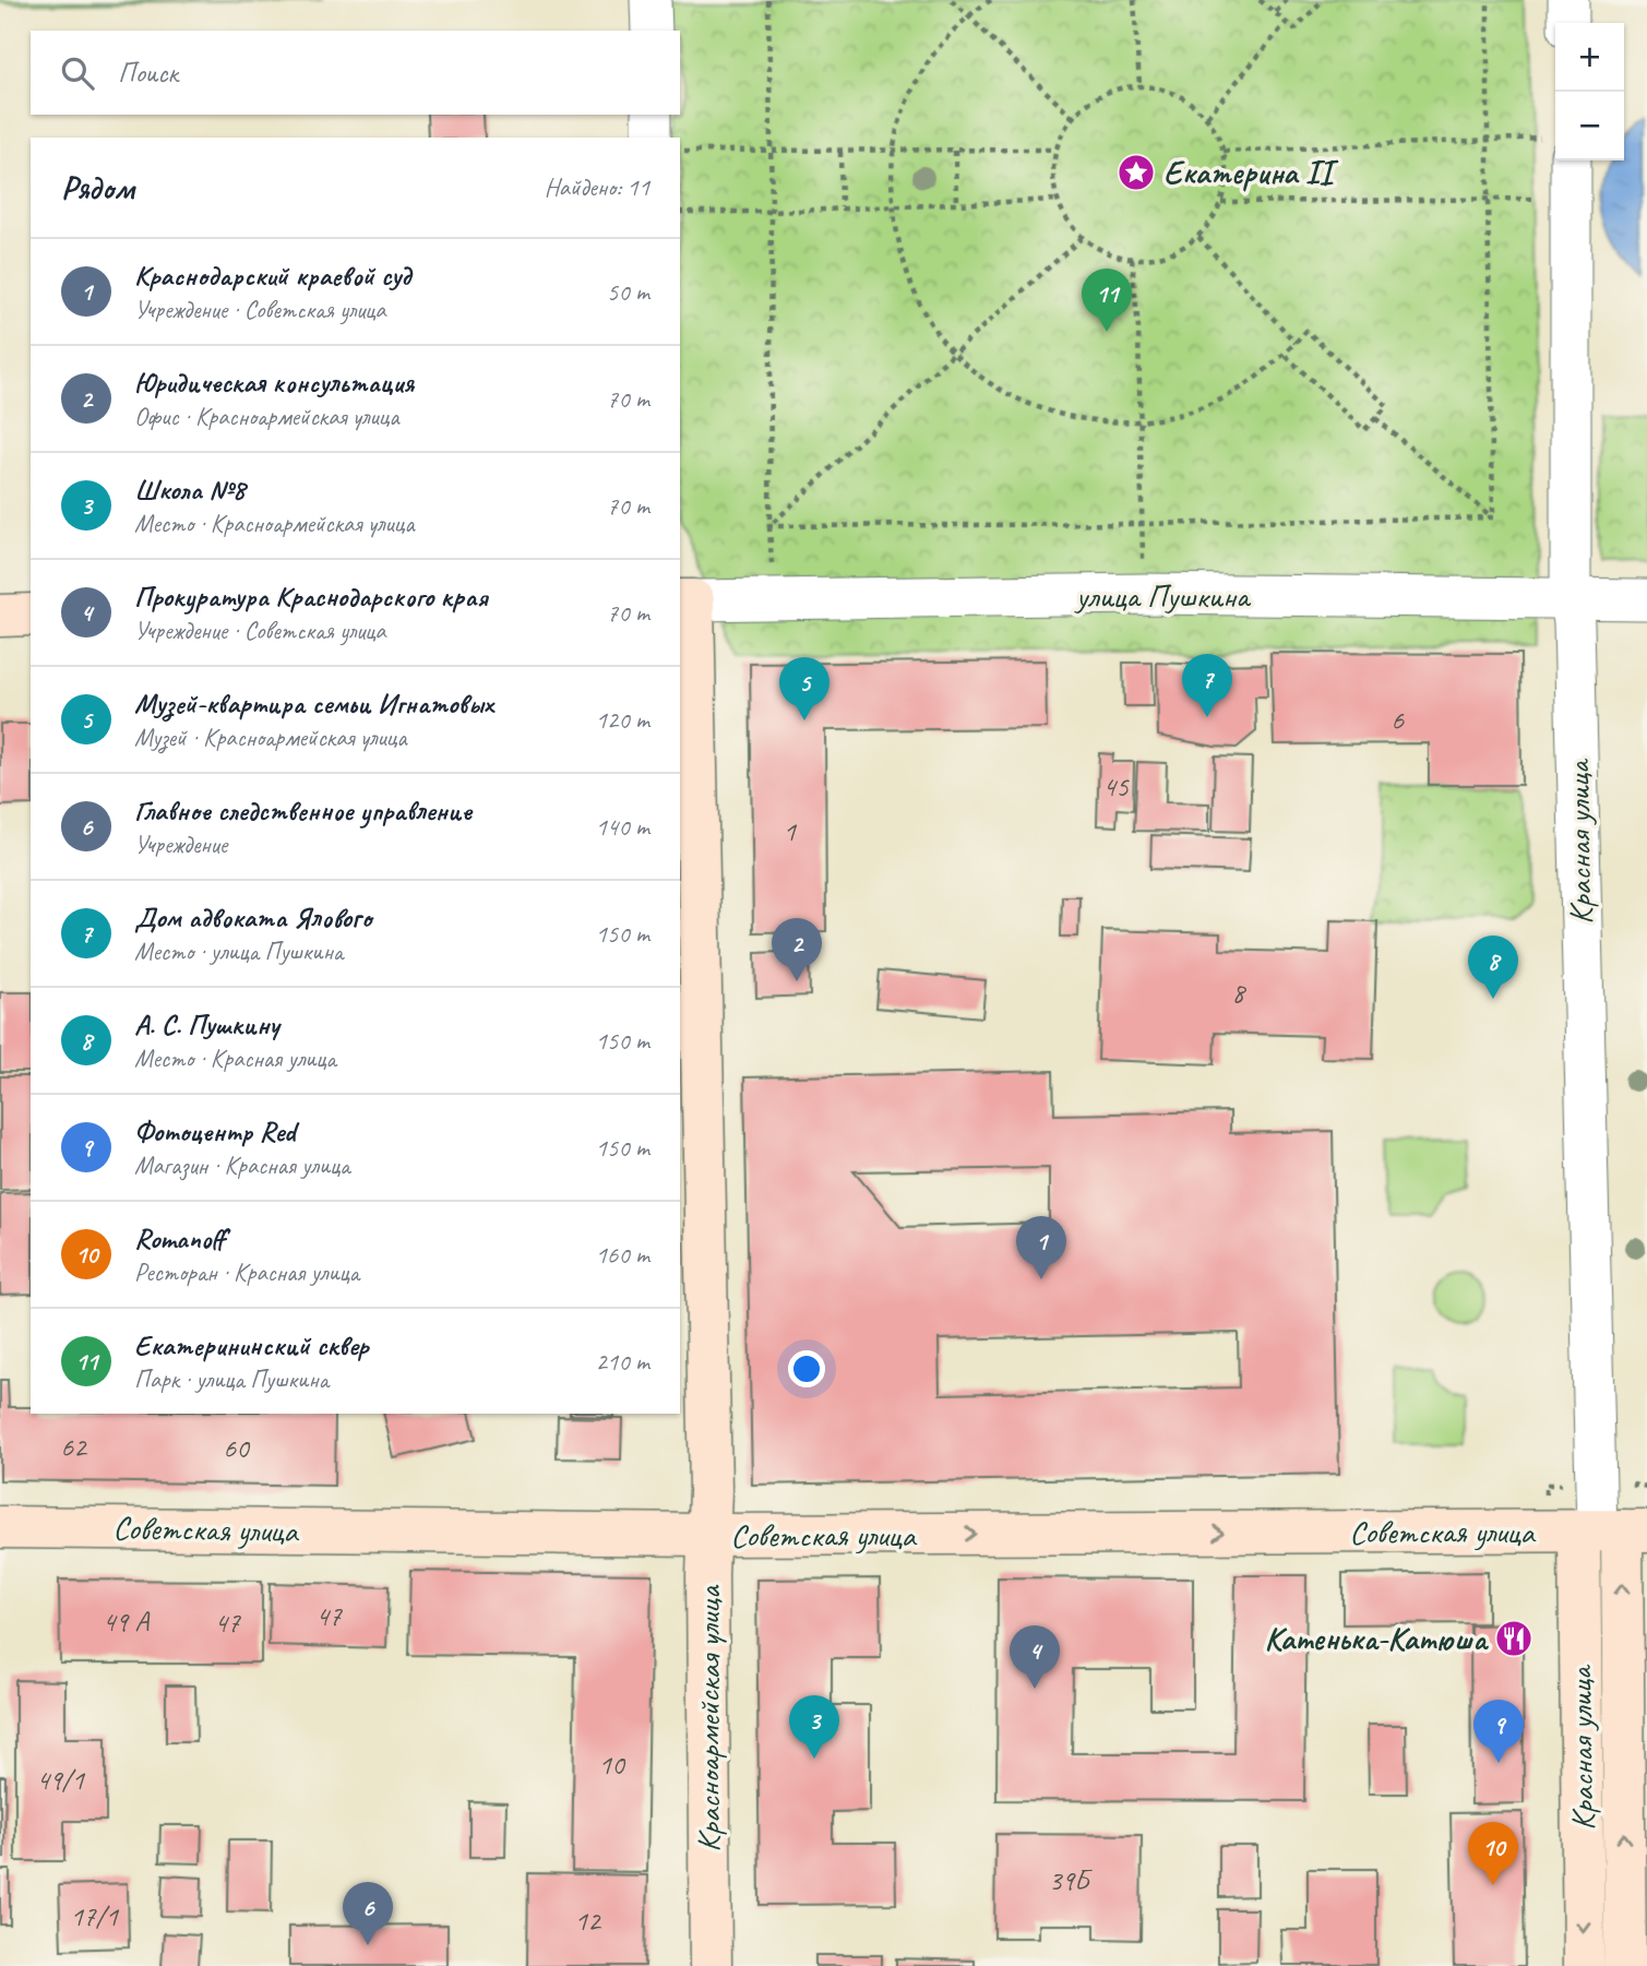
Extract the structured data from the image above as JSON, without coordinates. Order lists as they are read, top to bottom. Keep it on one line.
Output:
{"streets":{"street":["улица Пушкина","Красная улица","Советская улица","Красноармейская улица"]},"crossings":[["улица Пушкина","Красная улица"],["улица Пушкина","Красноармейская улица"],["Красная улица","Советская улица"],["Советская улица","Красноармейская улица"]],"one_way":["Советская улица"],"places":{"place":["Екатерина II"],"restaurant":["Катенька-Катюша"]},"house_numbers":["6","45","1","8","62","60","47","49 А","47","10","49/1","39Б","17/1","12"],"page":{"map_buttons":["+","−"],"search":"Поиск","heading":["Рядом","Найдено: 11"],"list":[{"mark":"1","name":"Краснодарский краевой суд","note":"Учреждение · Советская улица","value":"50 m"},{"mark":"2","name":"Юридическая консультация","note":"Офис · Красноармейская улица","value":"70 m"},{"mark":"3","name":"Школа №8","note":"Место · Красноармейская улица","value":"70 m"},{"mark":"4","name":"Прокуратура Краснодарского края","note":"Учреждение · Советская улица","value":"70 m"},{"mark":"5","name":"Музей-квартира семьи Игнатовых","note":"Музей · Красноармейская улица","value":"120 m"},{"mark":"6","name":"Главное следственное управление","note":"Учреждение","value":"140 m"},{"mark":"7","name":"Дом адвоката Ялового","note":"Место · улица Пушкина","value":"150 m"},{"mark":"8","name":"А. С. Пушкину","note":"Место · Красная улица","value":"150 m"},{"mark":"9","name":"Фотоцентр Red","note":"Магазин · Красная улица","value":"150 m"},{"mark":"10","name":"Romanoff","note":"Ресторан · Красная улица","value":"160 m"},{"mark":"11","name":"Екатерининский сквер","note":"Парк · улица Пушкина","value":"210 m"}],"pins":["11","7","5","2","8","1","4","3","9","10","6"]}}
